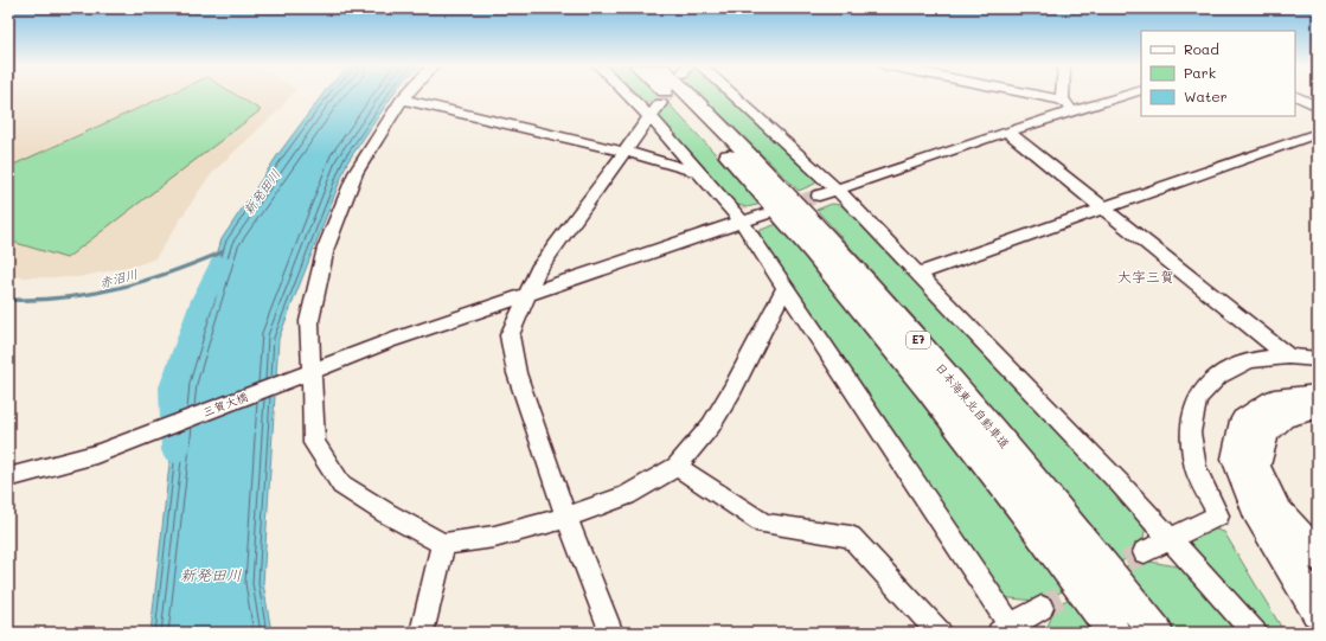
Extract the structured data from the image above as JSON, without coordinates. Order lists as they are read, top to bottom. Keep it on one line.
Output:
{"streets":{"highway":["E7","日本海東北自動車道"],"street":["三賀大橋"]},"districts":["大字三賀"],"water":["新発田川","赤沼川"],"legend":["Road","Park","Water"]}
